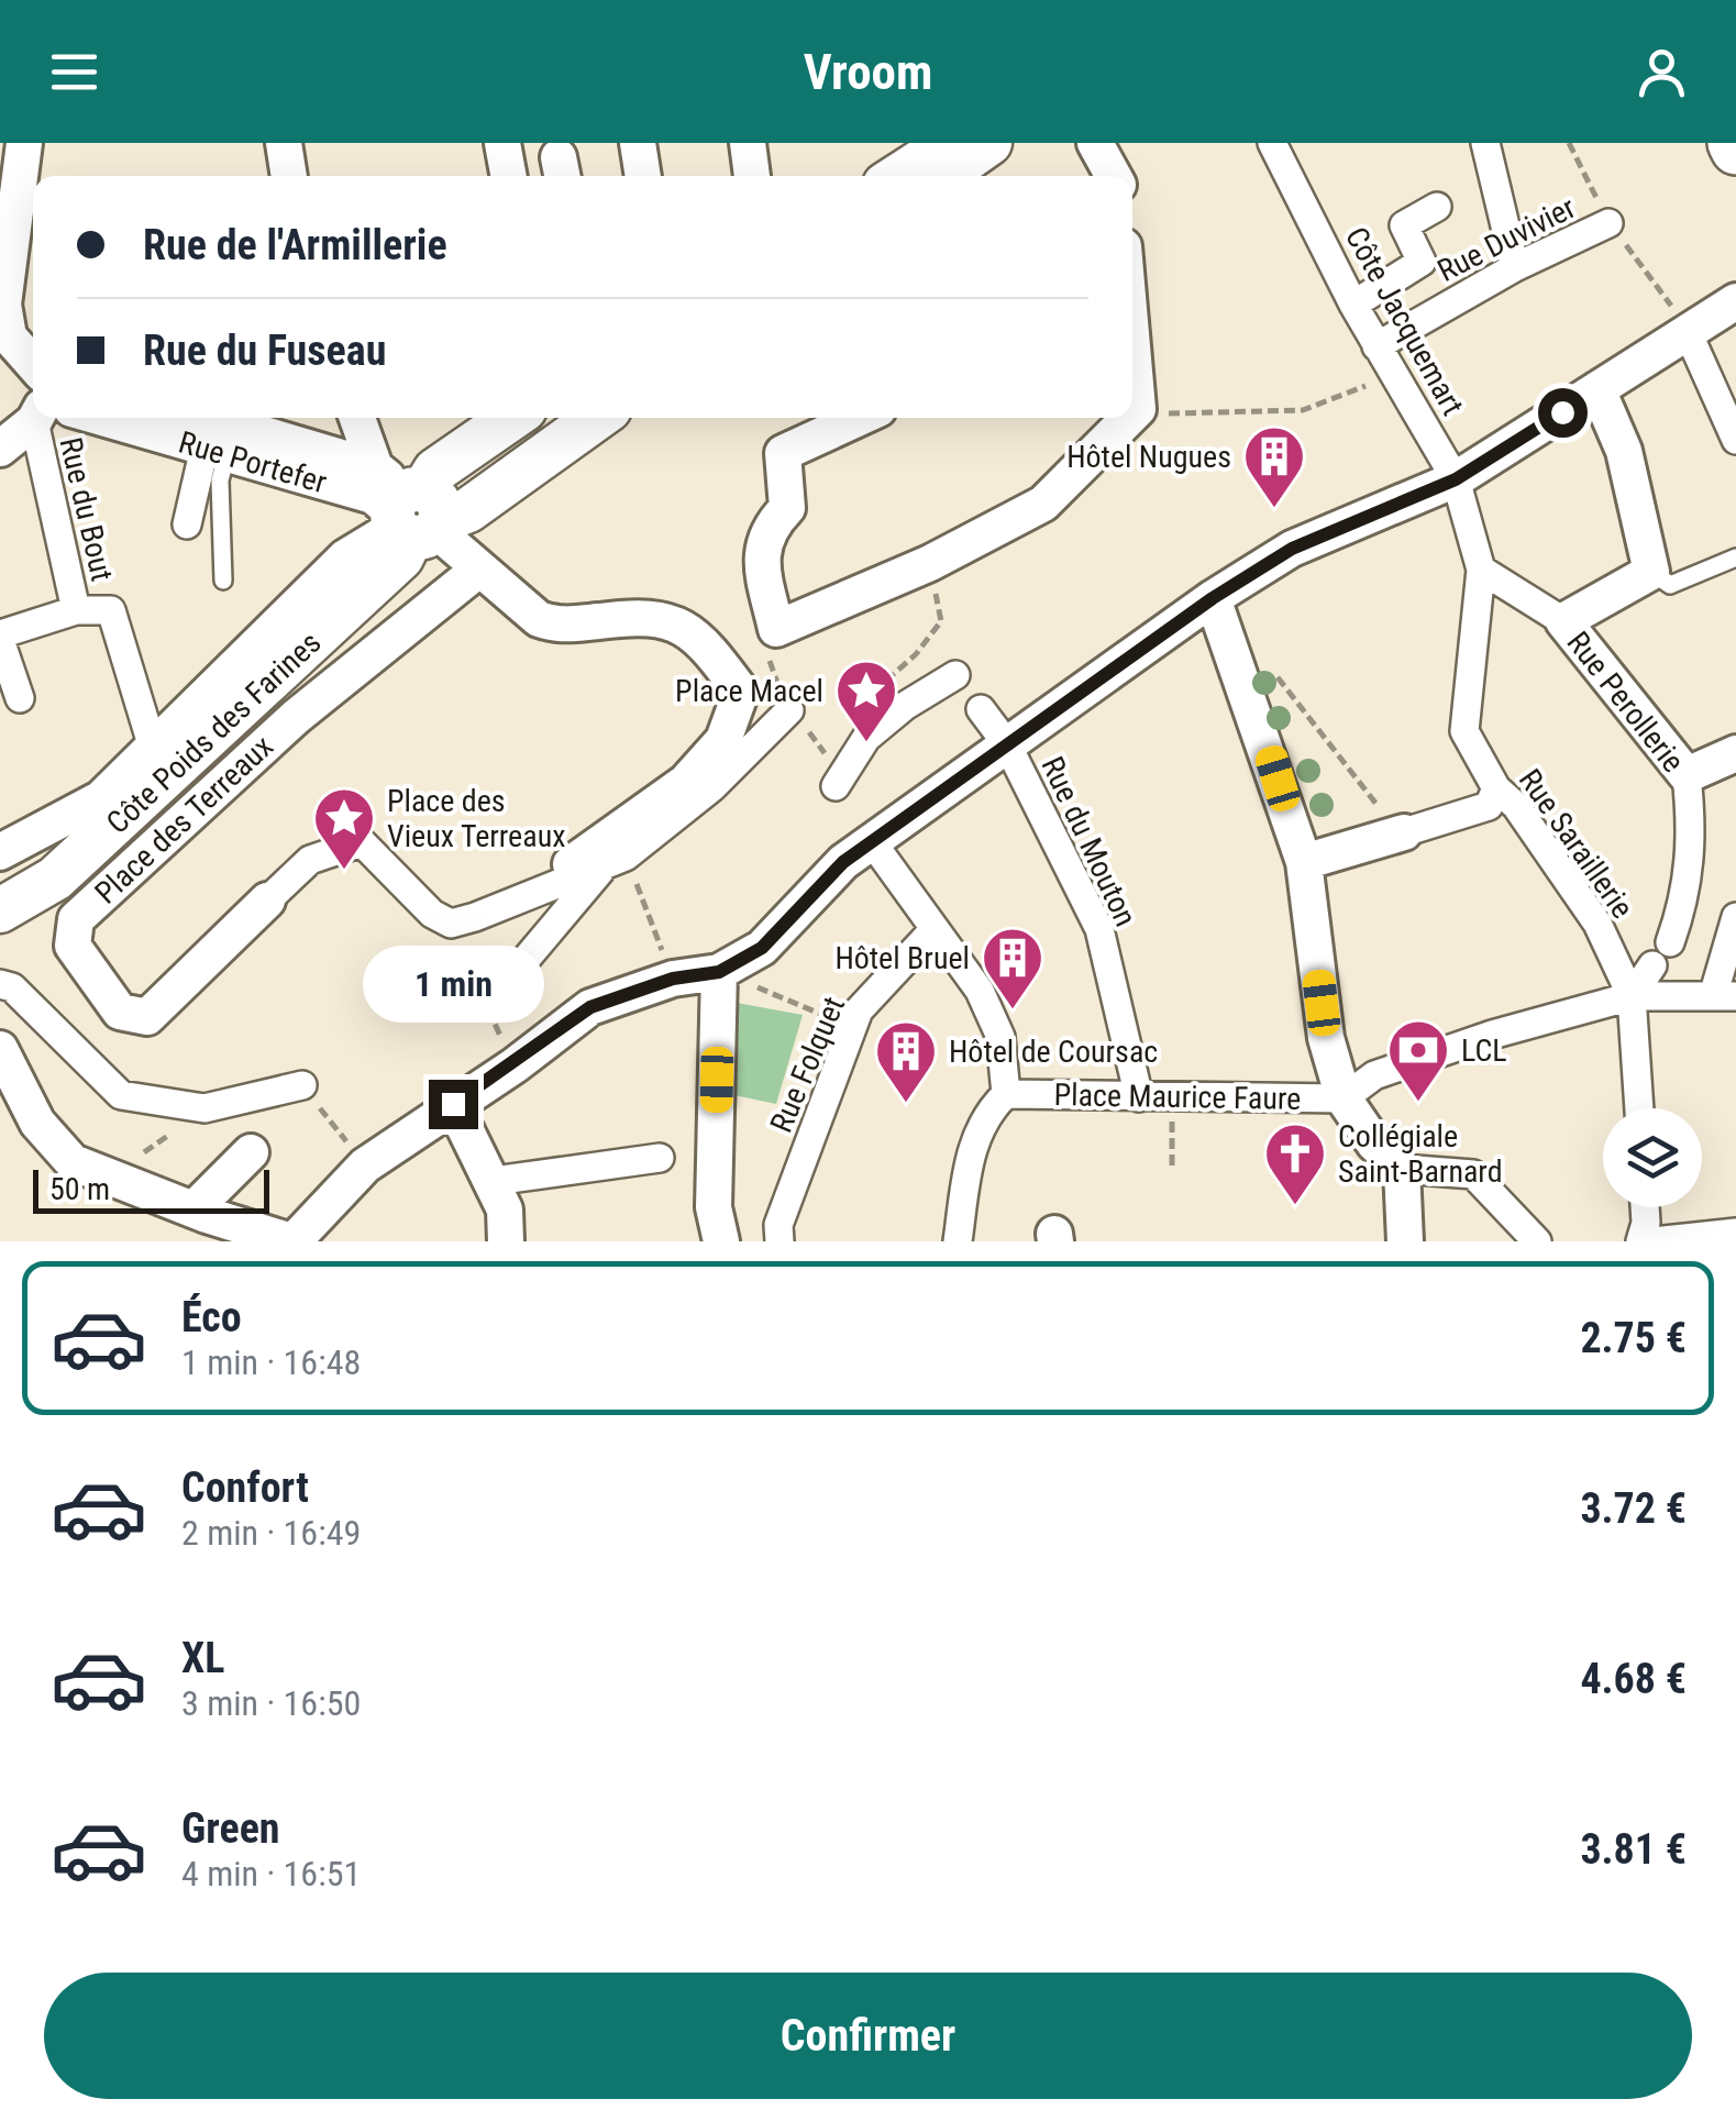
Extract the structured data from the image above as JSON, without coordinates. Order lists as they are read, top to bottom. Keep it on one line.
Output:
{"streets":{"street":["Rue Duvivier","Côte Jacquemart","Rue Portefer","Rue du Bout","Rue Perollerie","Côte Poids des Farines","Place des Terreaux","Rue du Mouton","Rue Saraillerie","Rue Folquet","Place Maurice Faure"]},"crossings":[["Rue Duvivier","Côte Jacquemart"],["Côte Jacquemart","Rue Perollerie"],["Côte Jacquemart","Rue Saraillerie"],["Rue Portefer","Côte Poids des Farines"],["Rue Perollerie","Rue Saraillerie"],["Rue du Mouton","Place Maurice Faure"]],"places":{"building":["Hôtel Nugues","Hôtel Bruel","Hôtel de Coursac"],"place":["Place Macel","Place des Vieux Terreaux"],"bank":["LCL"],"church":["Collégiale Saint-Barnard"]},"scale_bar":"50 m","page":{"header":"Vroom","banner":["Rue de l'Armillerie","Rue du Fuseau"],"bubble":"1 min","scale":"50 m","list":[{"name":"Éco","note":"1 min · 16:48","value":"2.75 €"},{"name":"Confort","note":"2 min · 16:49","value":"3.72 €"},{"name":"XL","note":"3 min · 16:50","value":"4.68 €"},{"name":"Green","note":"4 min · 16:51","value":"3.81 €"}],"buttons":"Confirmer"}}
